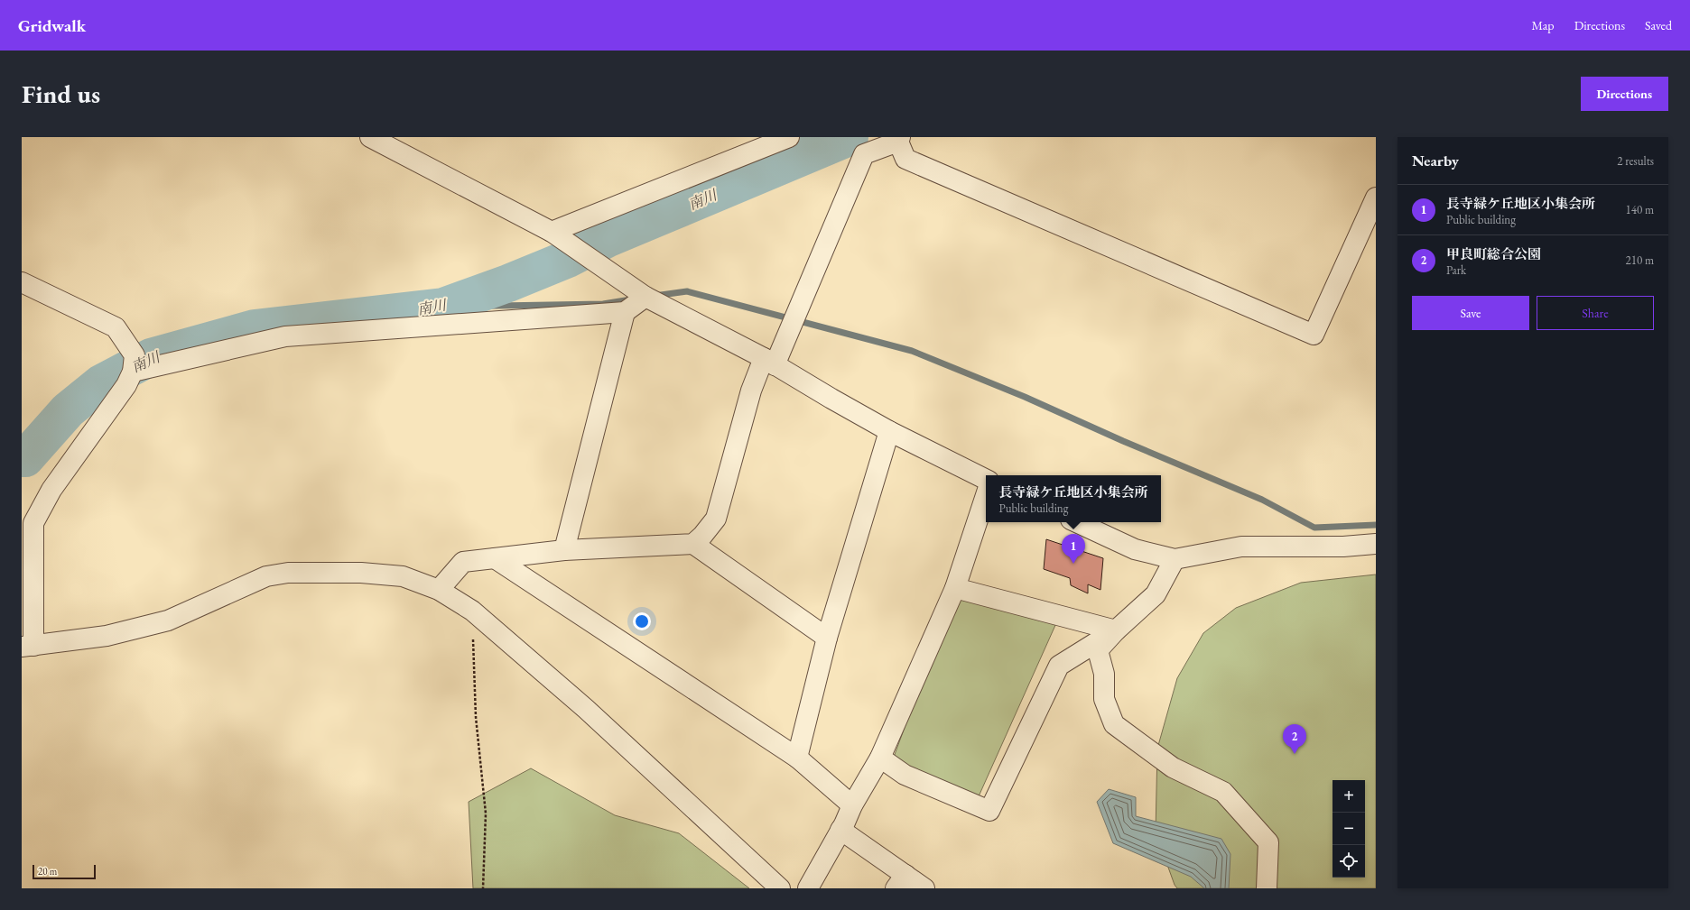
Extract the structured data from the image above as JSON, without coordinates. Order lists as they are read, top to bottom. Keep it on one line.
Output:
{"water":["南川"],"scale_bar":"20 m","page":{"header":"Gridwalk","nav":["Map","Directions","Saved"],"buttons":["Directions",["Save","Share"]],"title":"Find us","heading":["Nearby","2 results"],"list":[{"mark":"1","name":"長寺緑ケ丘地区小集会所","note":"Public building","value":"140 m"},{"mark":"2","name":"甲良町総合公園","note":"Park","value":"210 m"}],"popup":["長寺緑ケ丘地区小集会所","Public building"],"pins":["1","2"],"map_buttons":["+","−"],"scale":"20 m"}}
